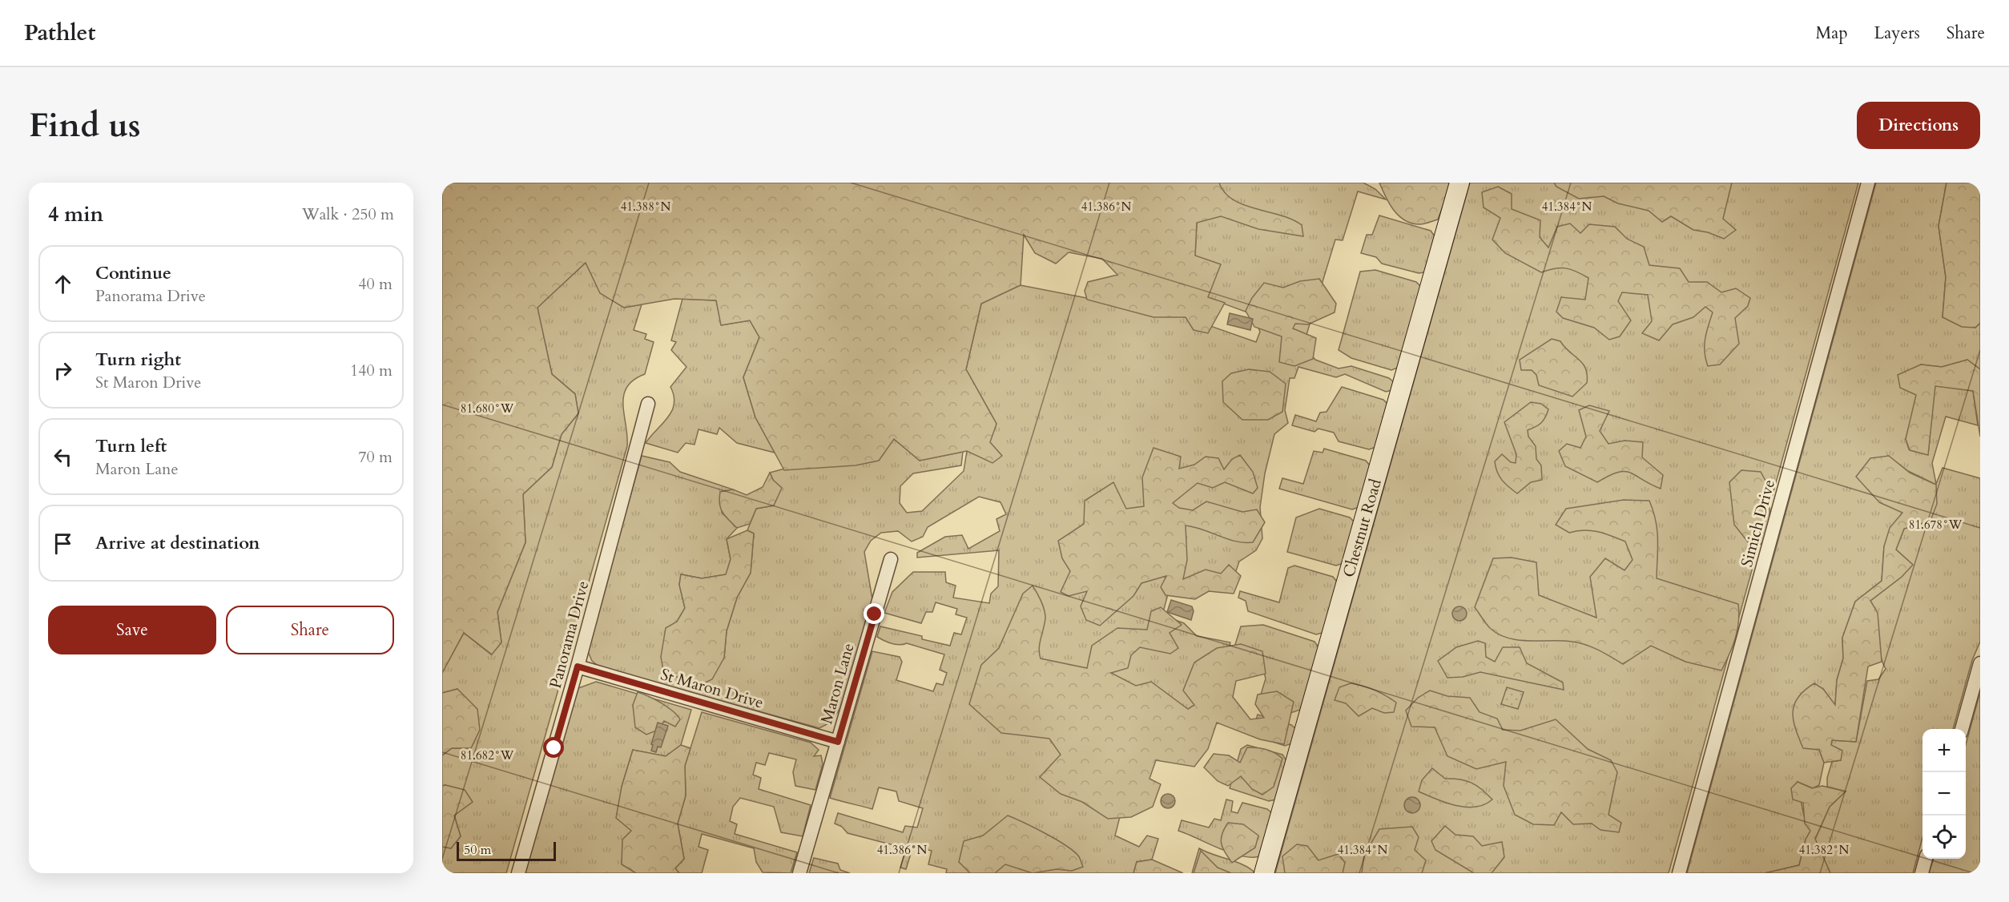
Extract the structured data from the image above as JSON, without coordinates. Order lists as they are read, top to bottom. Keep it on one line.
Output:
{"streets":{"street":["Simich Drive","Chestnut Road","Panorama Drive","Maron Lane","St Maron Drive"]},"crossings":[["Panorama Drive","St Maron Drive"],["Maron Lane","St Maron Drive"]],"scale_bar":"50 m","page":{"header":"Pathlet","nav":["Map","Layers","Share"],"buttons":["Directions",["Save","Share"]],"title":"Find us","heading":["4 min","Walk · 250 m"],"list":[["Continue","Panorama Drive","40 m"],["Turn right","St Maron Drive","140 m"],["Turn left","Maron Lane","70 m"],"Arrive at destination"],"map_buttons":["+","−"],"scale":"50 m"},"coordinates":["41.388°N","41.386°N","41.384°N","81.680°W","81.678°W","81.682°W","41.382°N"]}
